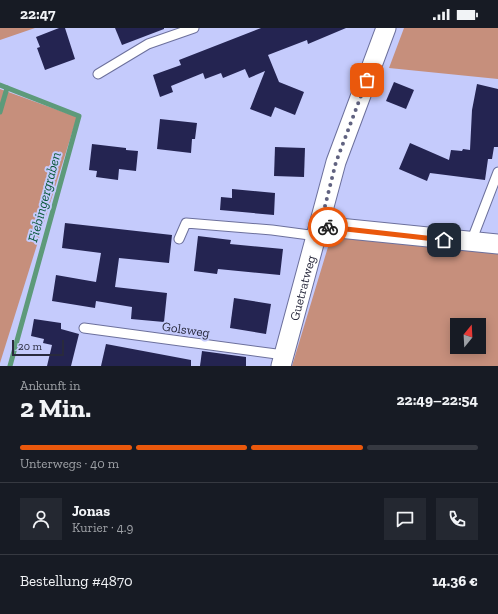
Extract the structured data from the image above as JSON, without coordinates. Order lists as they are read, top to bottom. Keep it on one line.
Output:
{"streets":{"street":["Guetratweg"],"lane":["Golsweg"]},"crossings":[["Guetratweg","Golsweg"]],"water":["Fiebingergraben"],"scale_bar":"20 m","north":"top","page":{"status":"22:47","scale":"20 m","heading":["2 Min.","Ankunft in","22:49–22:54"],"panel":["Jonas","Kurier · 4.9","Bestellung #4870","14.36 €"],"bar":"Unterwegs · 40 m"}}
